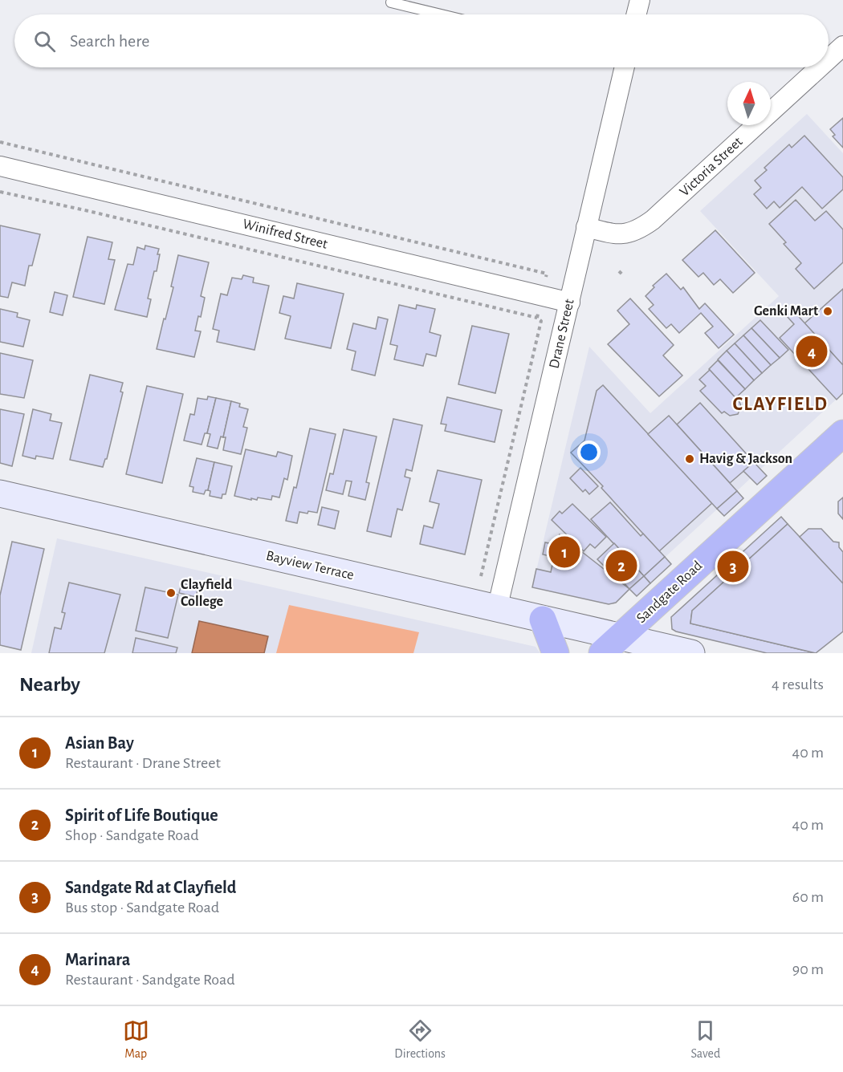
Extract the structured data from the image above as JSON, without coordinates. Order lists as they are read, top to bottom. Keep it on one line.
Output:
{"streets":{"highway":["Sandgate Road"],"street":["Victoria Street","Winifred Street","Drane Street","Bayview Terrace"]},"crossings":[["Victoria Street","Drane Street"],["Winifred Street","Drane Street"],["Drane Street","Bayview Terrace"],["Bayview Terrace","Sandgate Road"]],"districts":["CLAYFIELD"],"places":["Genki Mart","Havig & Jackson","Clayfield College"],"north":"top","page":{"search":"Search here","pins":["4","1","2","3"],"heading":["Nearby","4 results"],"list":[{"mark":"1","name":"Asian Bay","note":"Restaurant · Drane Street","value":"40 m"},{"mark":"2","name":"Spirit of Life Boutique","note":"Shop · Sandgate Road","value":"40 m"},{"mark":"3","name":"Sandgate Rd at Clayfield","note":"Bus stop · Sandgate Road","value":"60 m"},{"mark":"4","name":"Marinara","note":"Restaurant · Sandgate Road","value":"90 m"}],"nav":["Map","Directions","Saved"]}}
